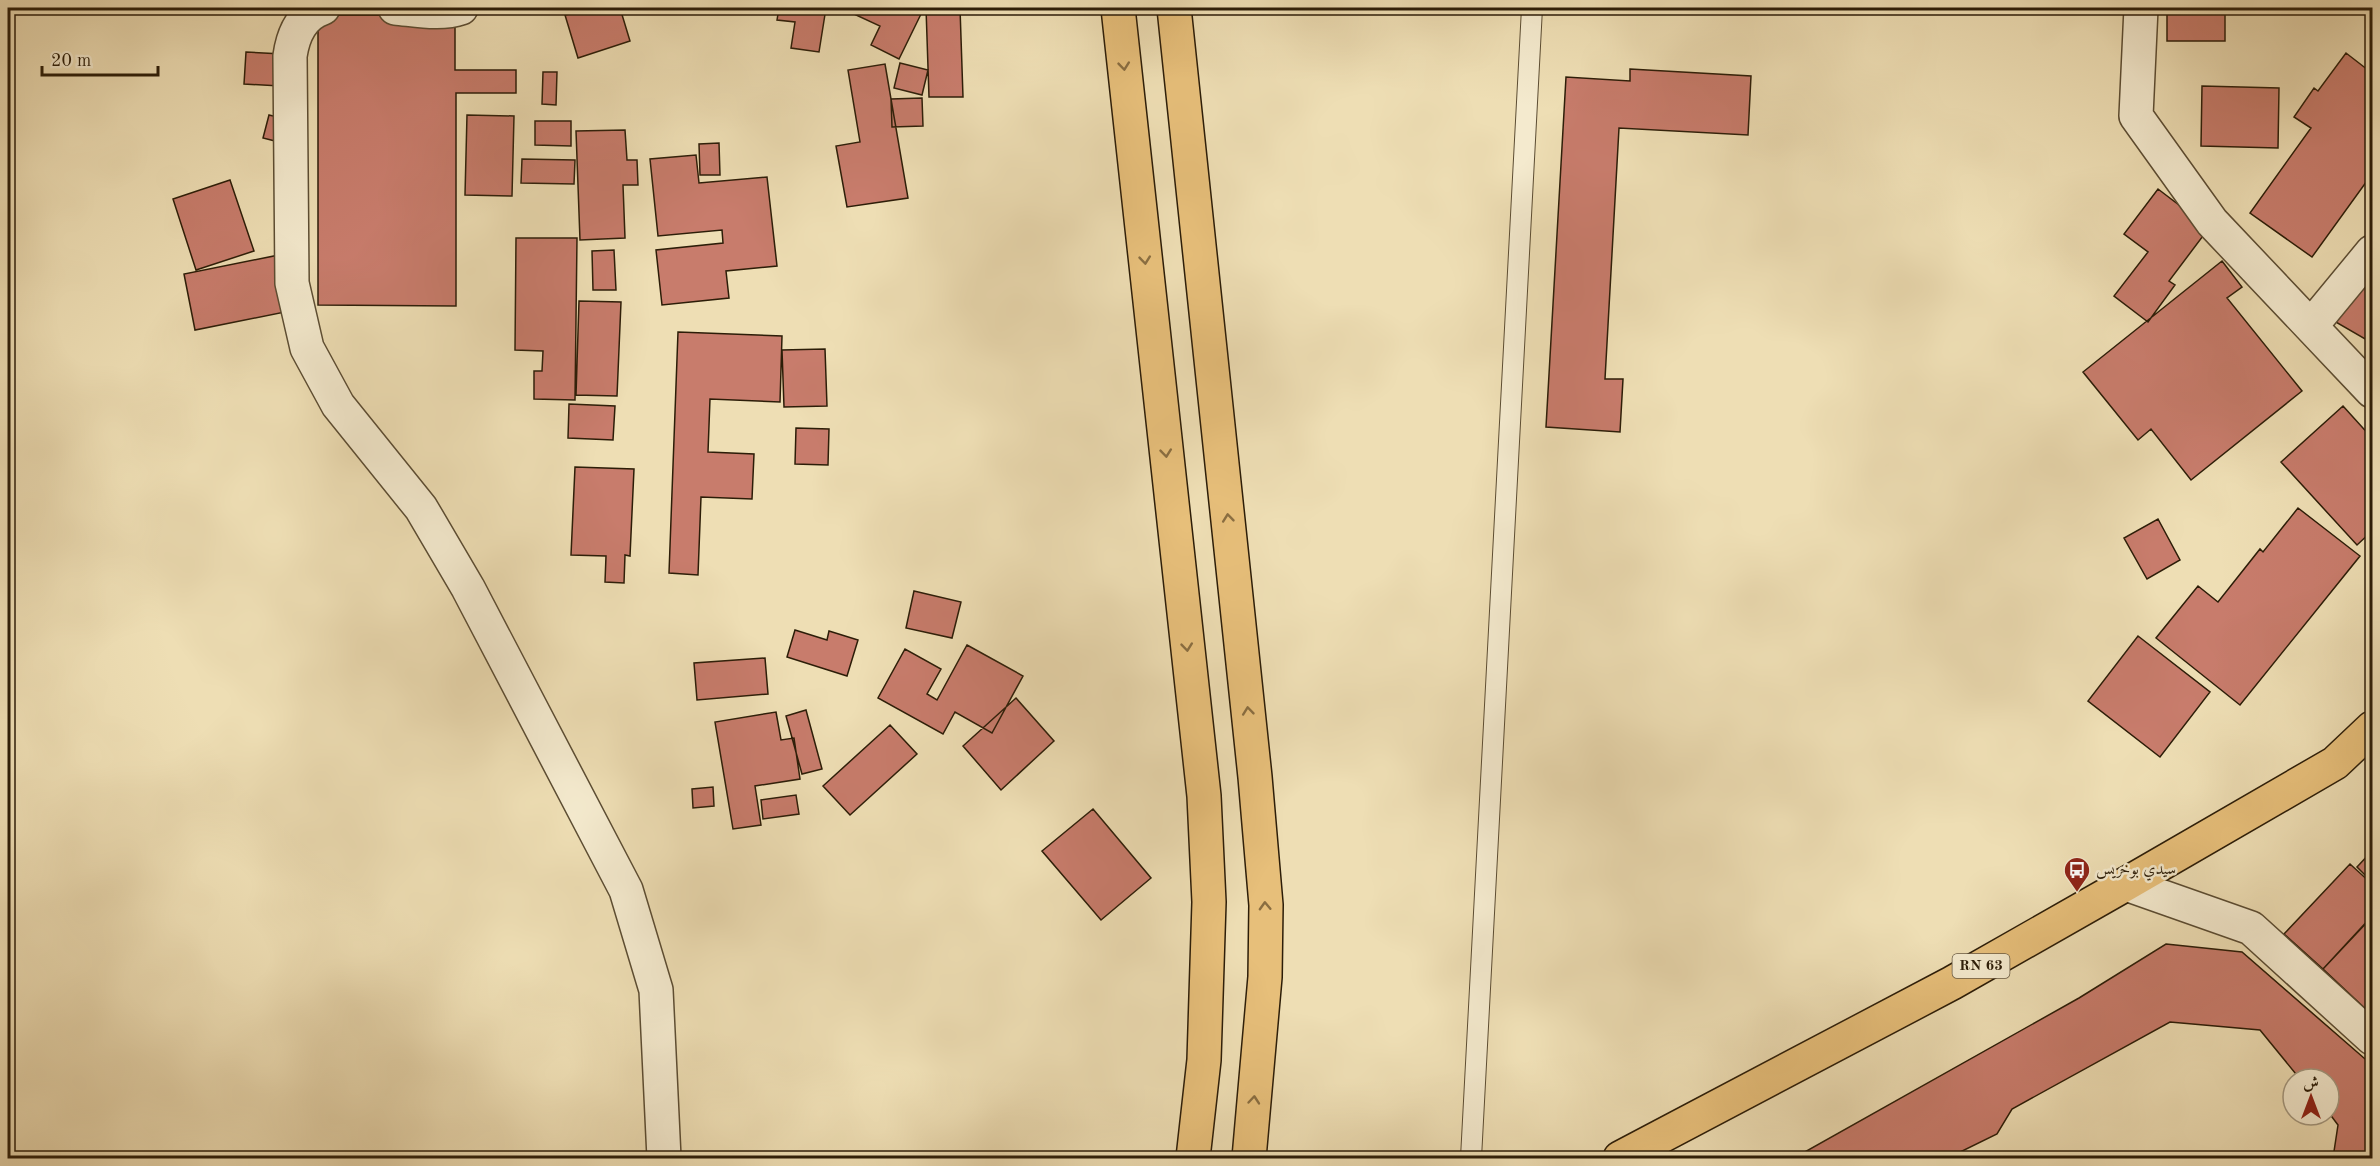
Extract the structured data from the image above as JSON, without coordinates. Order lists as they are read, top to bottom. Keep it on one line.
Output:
{"streets":{"main road":["RN 63"]},"places":{"bus stop":["سيدي بوخريس"]},"scale_bar":"20 m","north":"top"}
